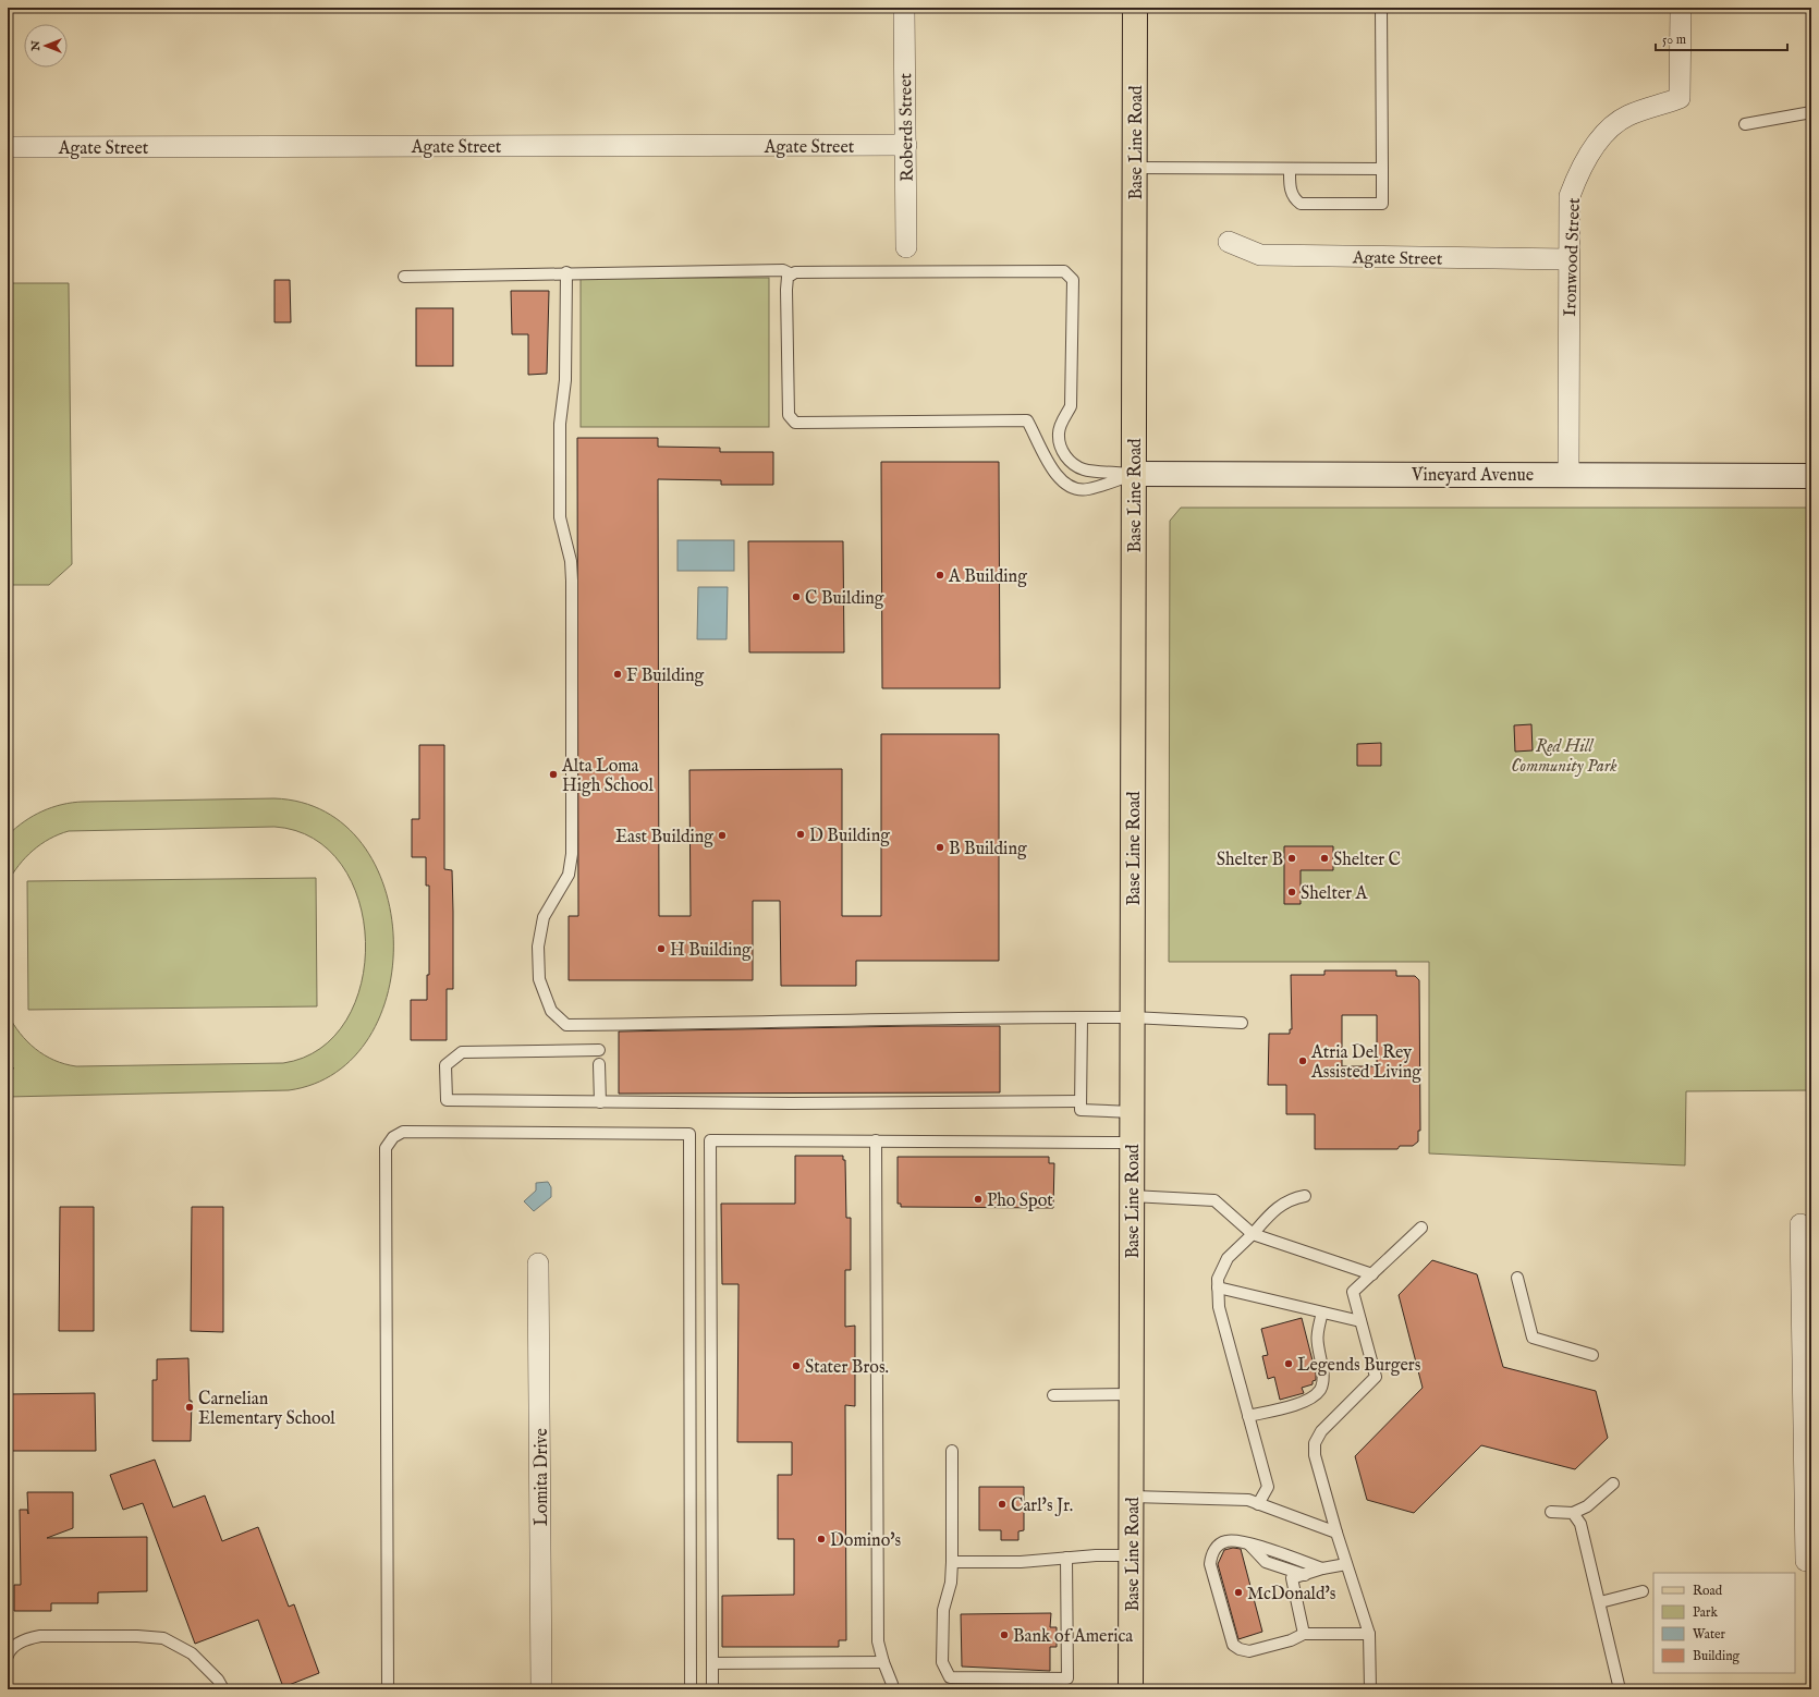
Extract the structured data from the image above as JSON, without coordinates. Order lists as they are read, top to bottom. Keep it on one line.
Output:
{"streets":{"main road":["Base Line Road"],"street":["Roberds Street","Agate Street","Ironwood Street","Vineyard Avenue","Lomita Drive"]},"crossings":[["Roberds Street","Agate Street"],["Base Line Road","Vineyard Avenue"],["Agate Street","Ironwood Street"],["Ironwood Street","Vineyard Avenue"]],"parks":["Red Hill Community Park"],"places":["A Building","C Building","F Building","Alta Loma High School","D Building","East Building","B Building","Shelter B","Shelter C","Shelter A","H Building","Atria Del Rey Assisted Living","Pho Spot","Legends Burgers","Stater Bros.","Carnelian Elementary School","Carl's Jr.","Domino's","McDonald's","Bank of America"],"legend":["Road","Park","Water","Building"],"scale_bar":"50 m","north":"left"}
